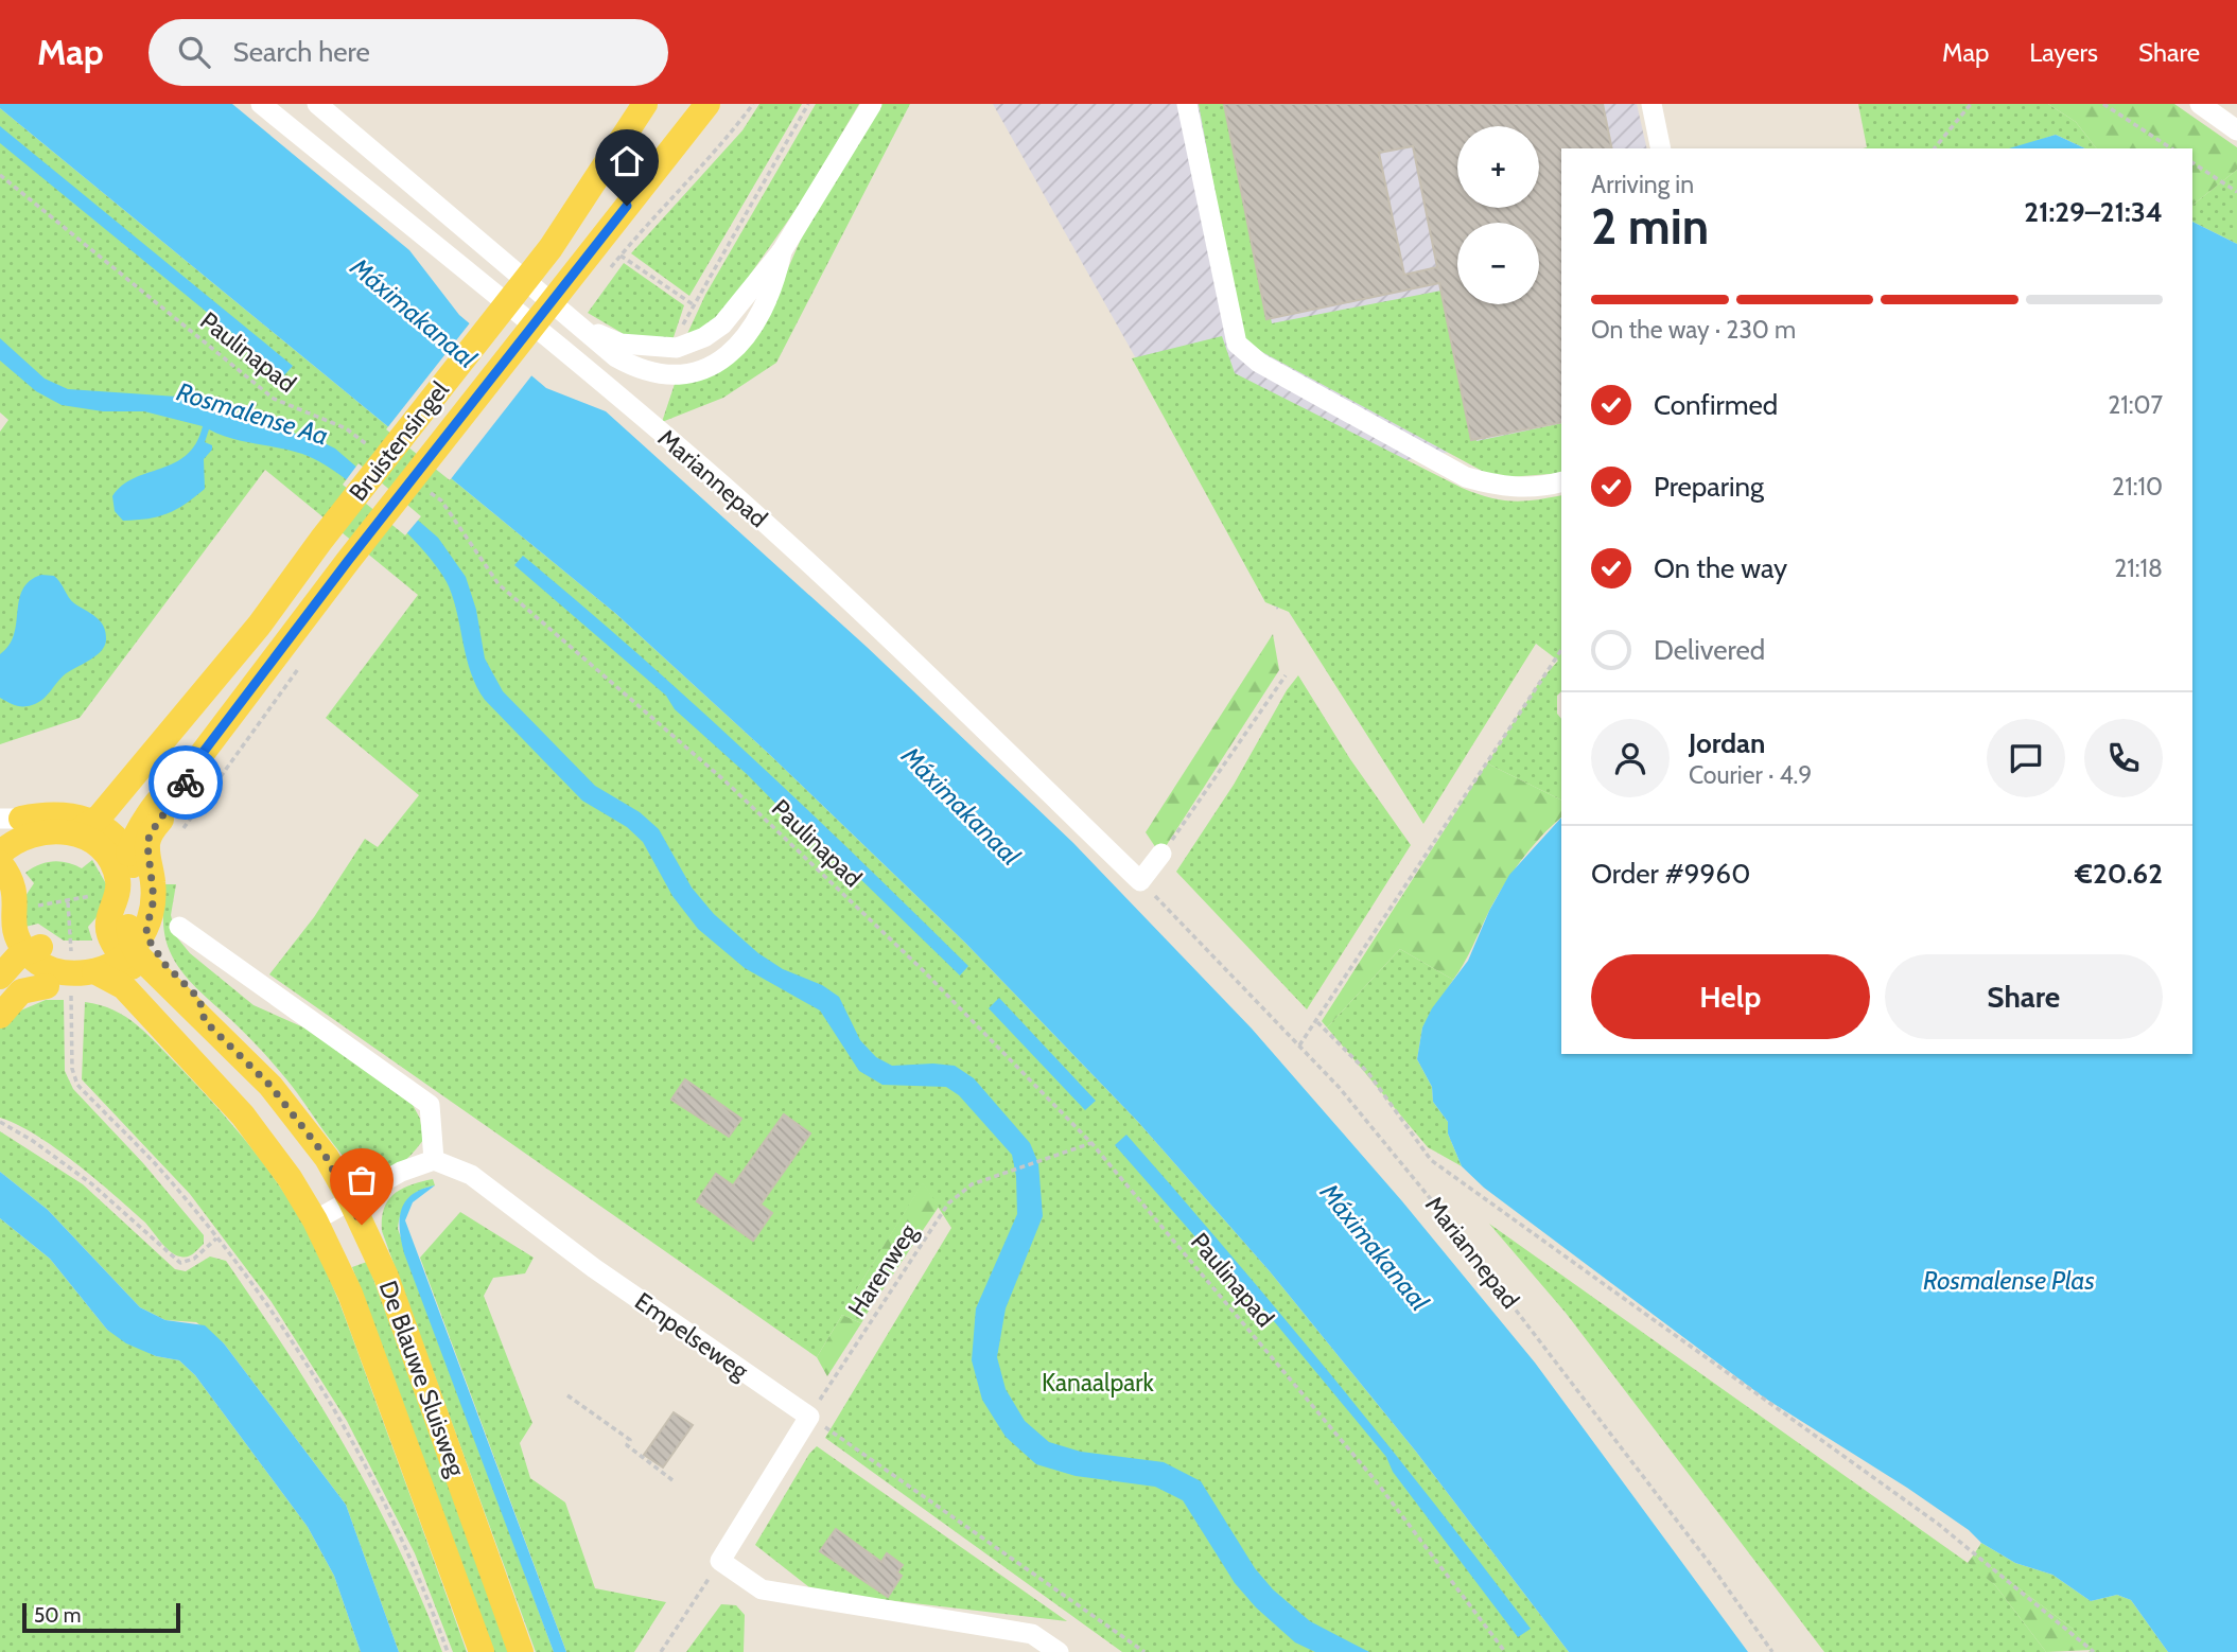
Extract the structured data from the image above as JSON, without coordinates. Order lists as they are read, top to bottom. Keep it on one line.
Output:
{"streets":{"main road":["Bruistensingel","De Blauwe Sluisweg"],"street":["Mariannepad","Empelseweg"],"path":["Paulinapad","Harenweg"]},"crossings":[["Paulinapad","Harenweg"],["Bruistensingel","De Blauwe Sluisweg"],["Harenweg","Empelseweg"]],"water":["Máximakanaal","Rosmalense Aa","Rosmalense Plas"],"parks":["Kanaalpark"],"scale_bar":"50 m","page":{"header":"Map","search":"Search here","nav":["Map","Layers","Share"],"map_buttons":["+","−"],"heading":["2 min","Arriving in","21:29–21:34"],"panel":["Jordan","Courier · 4.9","Order #9960","€20.62"],"bar":"On the way · 230 m","list":[["Confirmed","21:07"],["Preparing","21:10"],["On the way","21:18"],"Delivered"],"buttons":["Help","Share"],"scale":"50 m"}}
